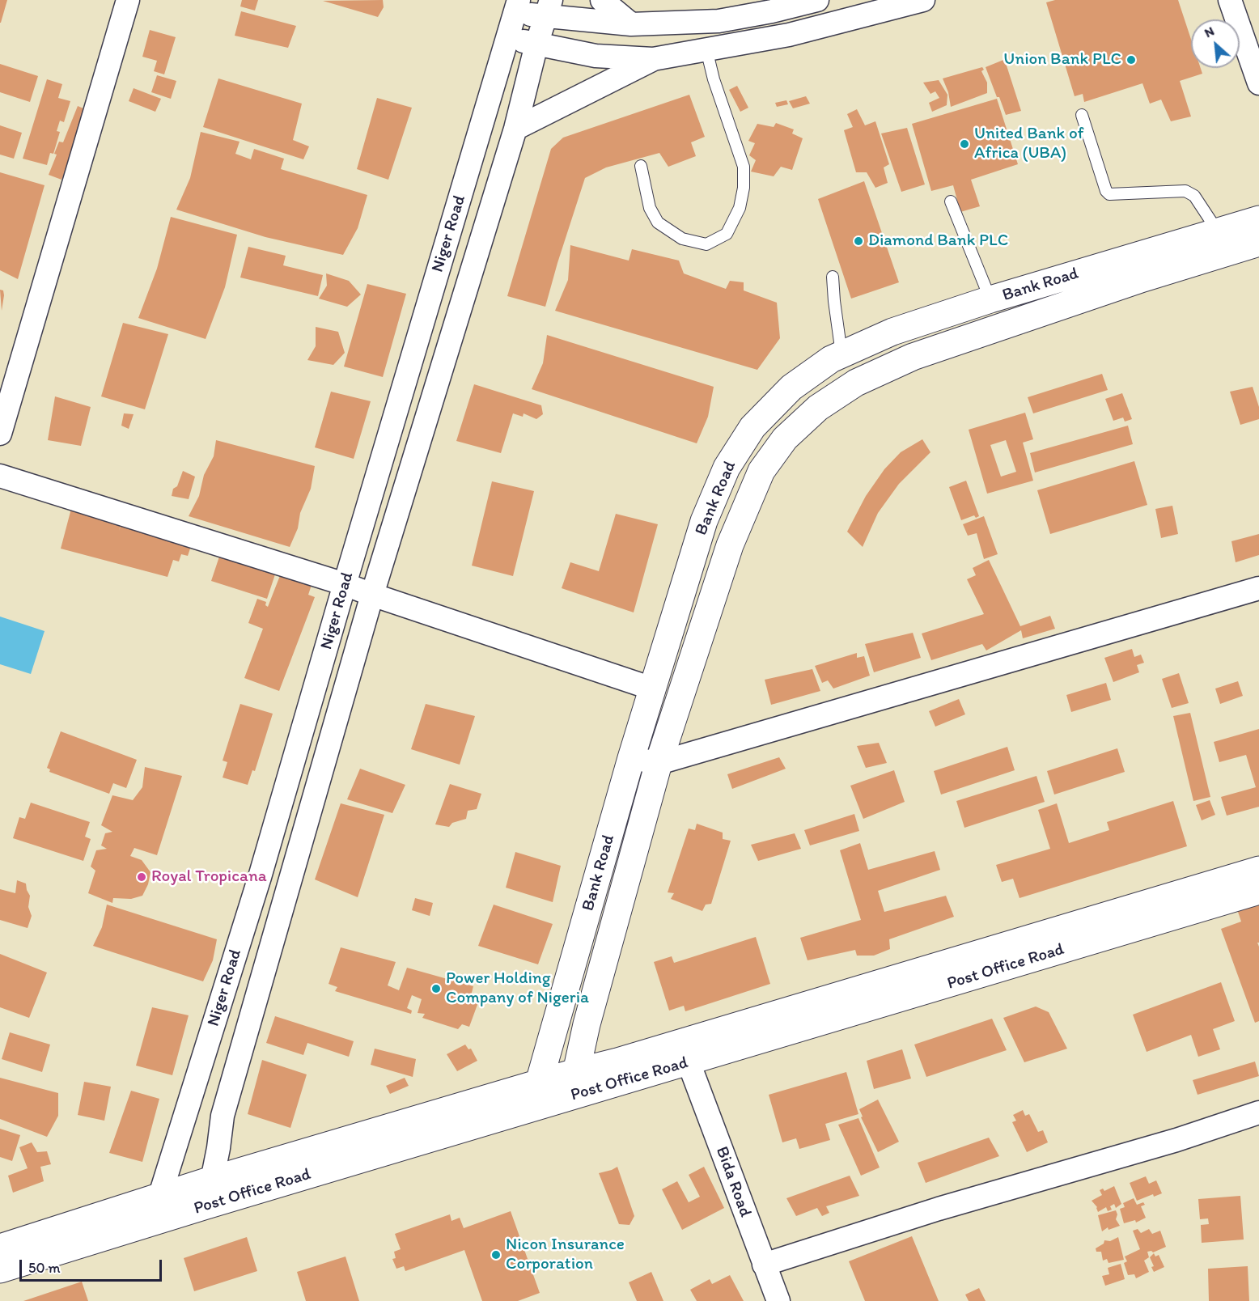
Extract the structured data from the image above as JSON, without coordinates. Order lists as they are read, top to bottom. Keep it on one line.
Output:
{"streets":{"street":["Niger Road","Bank Road","Post Office Road","Bida Road"]},"crossings":[["Niger Road","Post Office Road"],["Bank Road","Post Office Road"],["Post Office Road","Bida Road"]],"places":["Union Bank PLC","United Bank of Africa (UBA)","Diamond Bank PLC","Royal Tropicana","Power Holding Company of Nigeria","Nicon Insurance Corporation"],"scale_bar":"50 m","north":"top left"}
